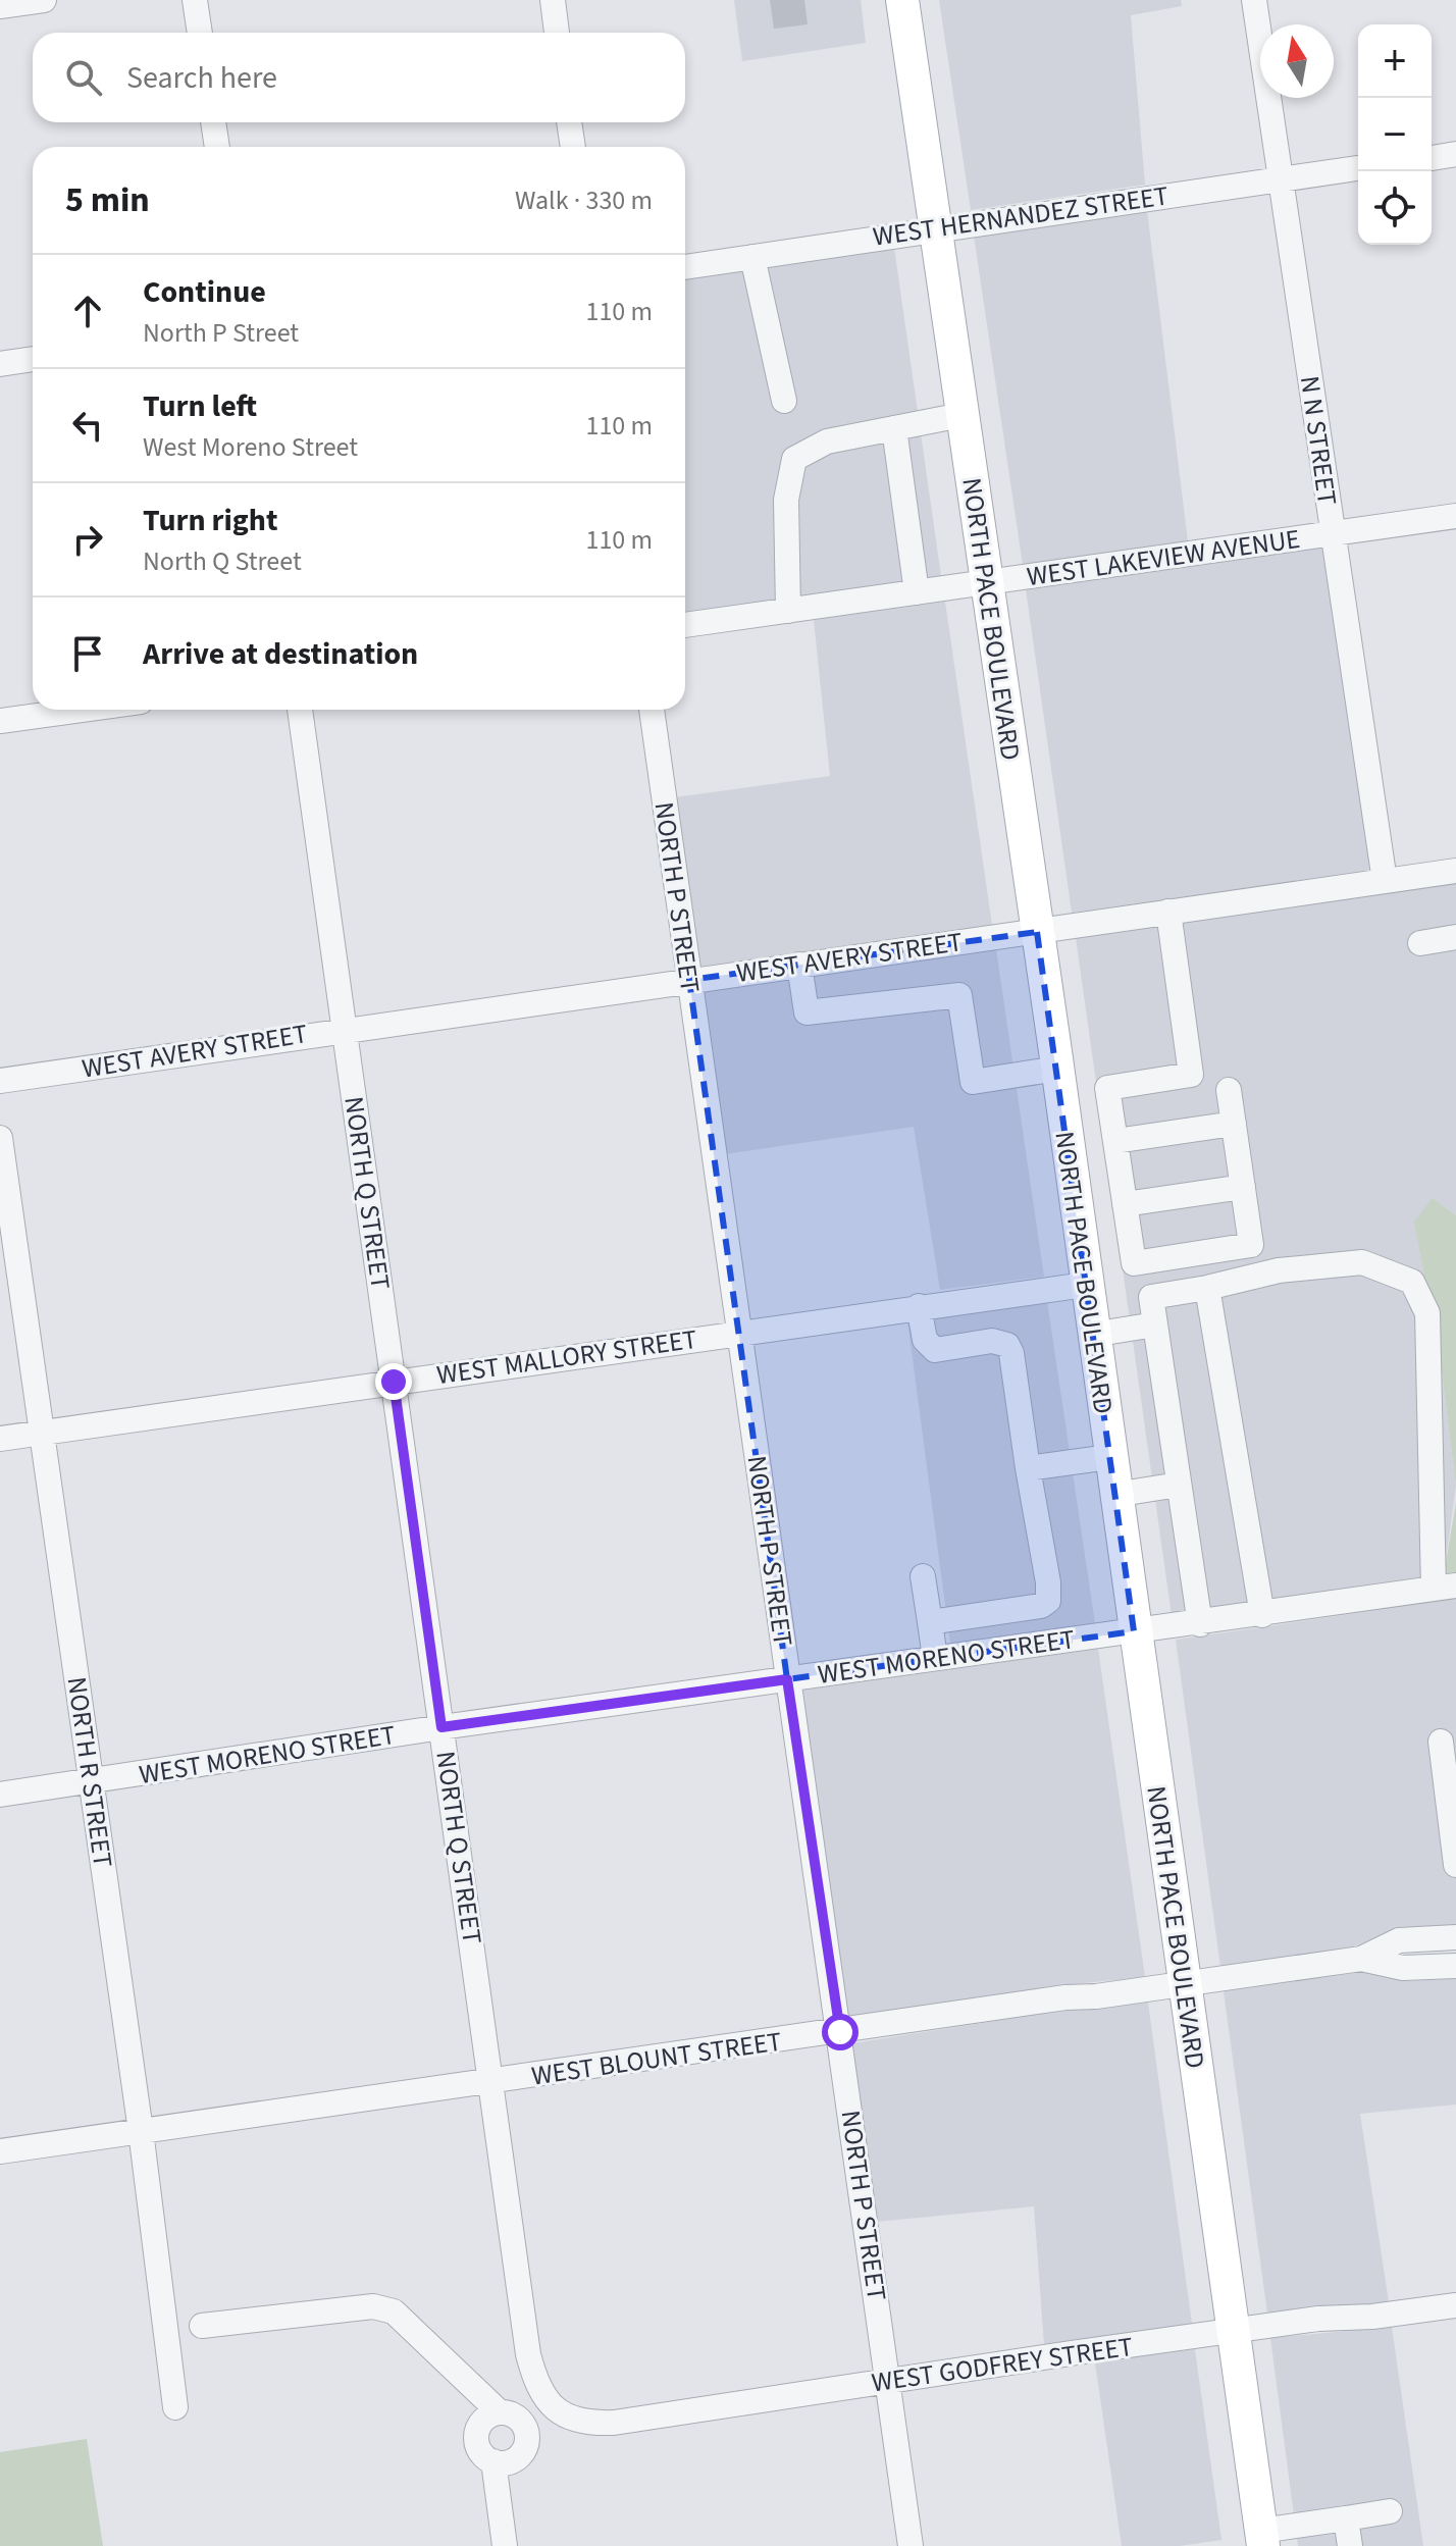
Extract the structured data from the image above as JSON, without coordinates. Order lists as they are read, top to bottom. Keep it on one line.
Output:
{"streets":{"main road":["NORTH PACE BOULEVARD"],"street":["WEST HERNANDEZ STREET","N N STREET","WEST LAKEVIEW AVENUE","NORTH P STREET","WEST AVERY STREET","NORTH Q STREET","WEST MALLORY STREET","WEST MORENO STREET","NORTH R STREET","WEST BLOUNT STREET","WEST GODFREY STREET"]},"crossings":[["WEST HERNANDEZ STREET","N N STREET"],["WEST HERNANDEZ STREET","NORTH PACE BOULEVARD"],["N N STREET","WEST LAKEVIEW AVENUE"],["N N STREET","WEST AVERY STREET"],["WEST LAKEVIEW AVENUE","NORTH PACE BOULEVARD"],["NORTH PACE BOULEVARD","WEST AVERY STREET"],["NORTH PACE BOULEVARD","WEST MALLORY STREET"],["NORTH PACE BOULEVARD","WEST MORENO STREET"],["NORTH PACE BOULEVARD","WEST BLOUNT STREET"],["NORTH PACE BOULEVARD","WEST GODFREY STREET"],["NORTH P STREET","WEST AVERY STREET"],["NORTH P STREET","WEST MALLORY STREET"],["NORTH P STREET","WEST MORENO STREET"],["NORTH P STREET","WEST BLOUNT STREET"],["NORTH P STREET","WEST GODFREY STREET"],["WEST AVERY STREET","NORTH Q STREET"],["NORTH Q STREET","WEST MALLORY STREET"],["NORTH Q STREET","WEST MORENO STREET"],["NORTH Q STREET","WEST BLOUNT STREET"],["NORTH Q STREET","WEST GODFREY STREET"],["WEST MALLORY STREET","NORTH R STREET"],["WEST MORENO STREET","NORTH R STREET"],["NORTH R STREET","WEST BLOUNT STREET"]],"north":"top","page":{"map_buttons":["+","−"],"search":"Search here","heading":["5 min","Walk · 330 m"],"list":[["Continue","North P Street","110 m"],["Turn left","West Moreno Street","110 m"],["Turn right","North Q Street","110 m"],"Arrive at destination"]}}
